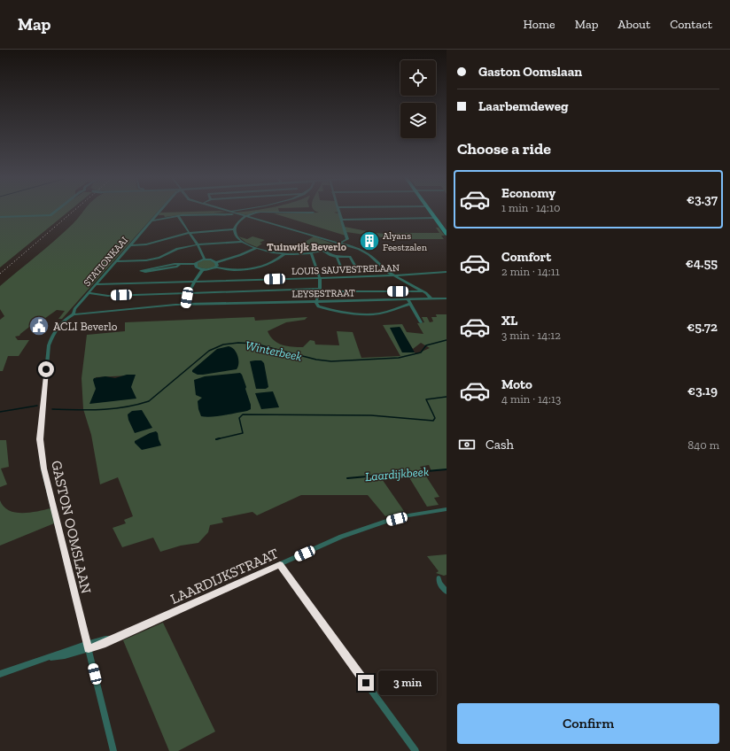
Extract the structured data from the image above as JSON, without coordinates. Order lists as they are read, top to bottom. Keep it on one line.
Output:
{"streets":{"street":["STATIONKAAI","LOUIS SAUVESTRELAAN","LEYSESTRAAT","GASTON OOMSLAAN","LAARDIJKSTRAAT"]},"crossings":[["STATIONKAAI","LOUIS SAUVESTRELAAN"],["STATIONKAAI","LEYSESTRAAT"],["STATIONKAAI","GASTON OOMSLAAN"],["LEYSESTRAAT","GASTON OOMSLAAN"],["GASTON OOMSLAAN","LAARDIJKSTRAAT"]],"districts":["Tuinwijk Beverlo"],"water":["Winterbeek","Laardijkbeek"],"places":{"building":["Alyans Feestzalen"],"public building":["ACLI Beverlo"]},"page":{"header":"Map","nav":["Home","Map","About","Contact"],"banner":["Gaston Oomslaan","Laarbemdeweg"],"heading":"Choose a ride","list":[{"name":"Economy","note":"1 min · 14:10","value":"€3.37"},{"name":"Comfort","note":"2 min · 14:11","value":"€4.55"},{"name":"XL","note":"3 min · 14:12","value":"€5.72"},{"name":"Moto","note":"4 min · 14:13","value":"€3.19"}],"pay":["Cash","840 m"],"bubble":"3 min","buttons":"Confirm"}}
